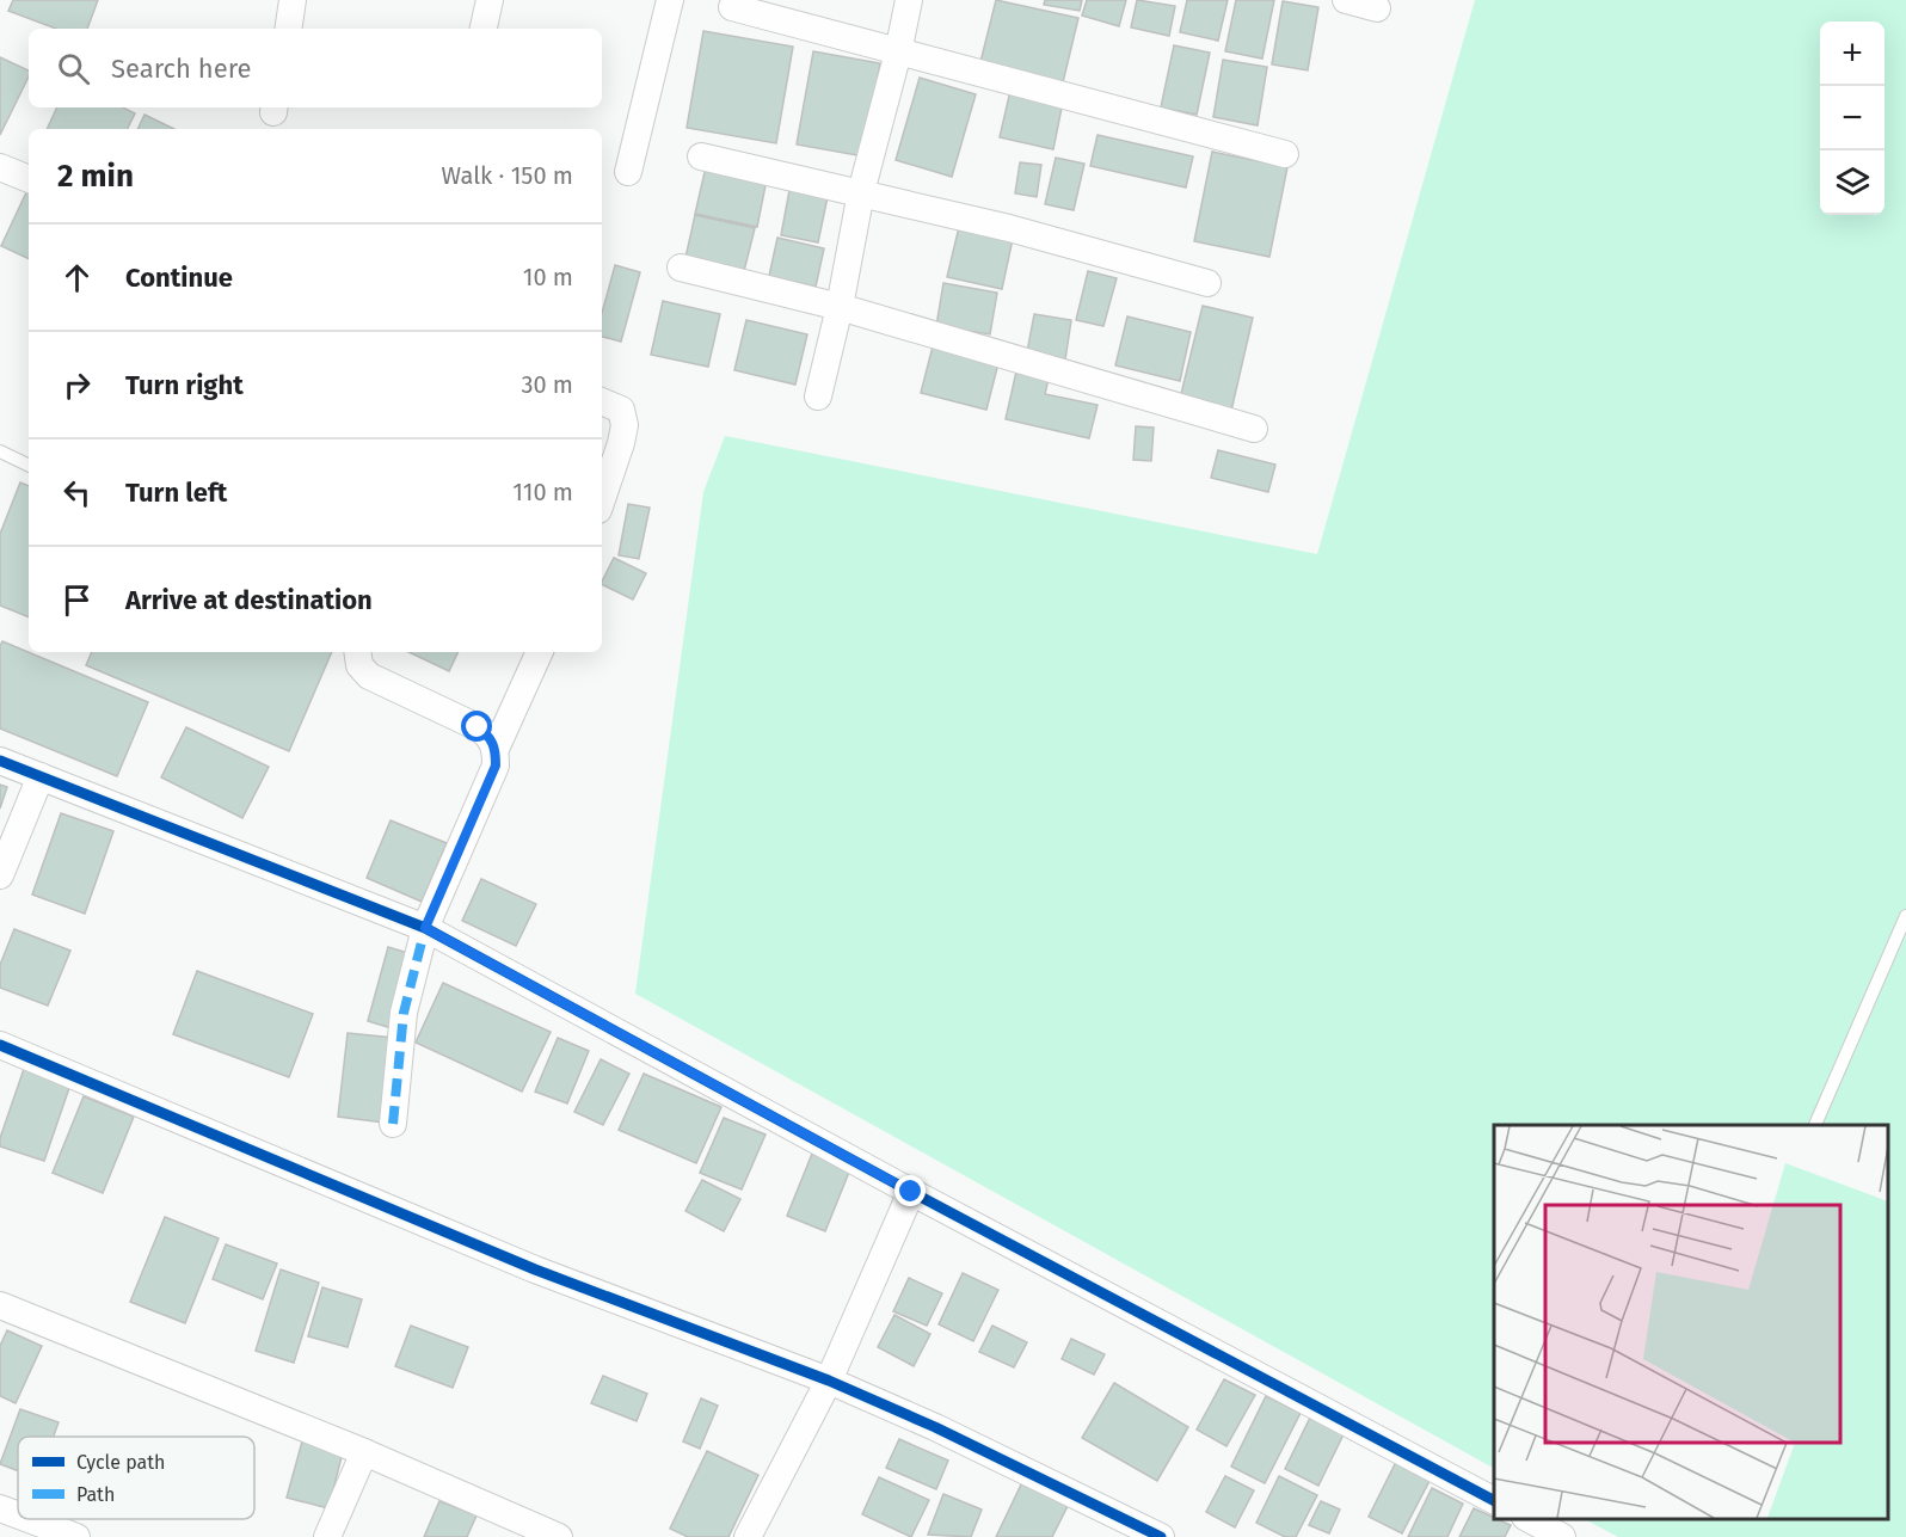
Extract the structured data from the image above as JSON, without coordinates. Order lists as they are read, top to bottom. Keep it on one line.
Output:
{"legend":["Cycle path","Path"],"page":{"map_buttons":["+","−"],"search":"Search here","heading":["2 min","Walk · 150 m"],"list":[["Continue","10 m"],["Turn right","30 m"],["Turn left","110 m"],"Arrive at destination"]}}
